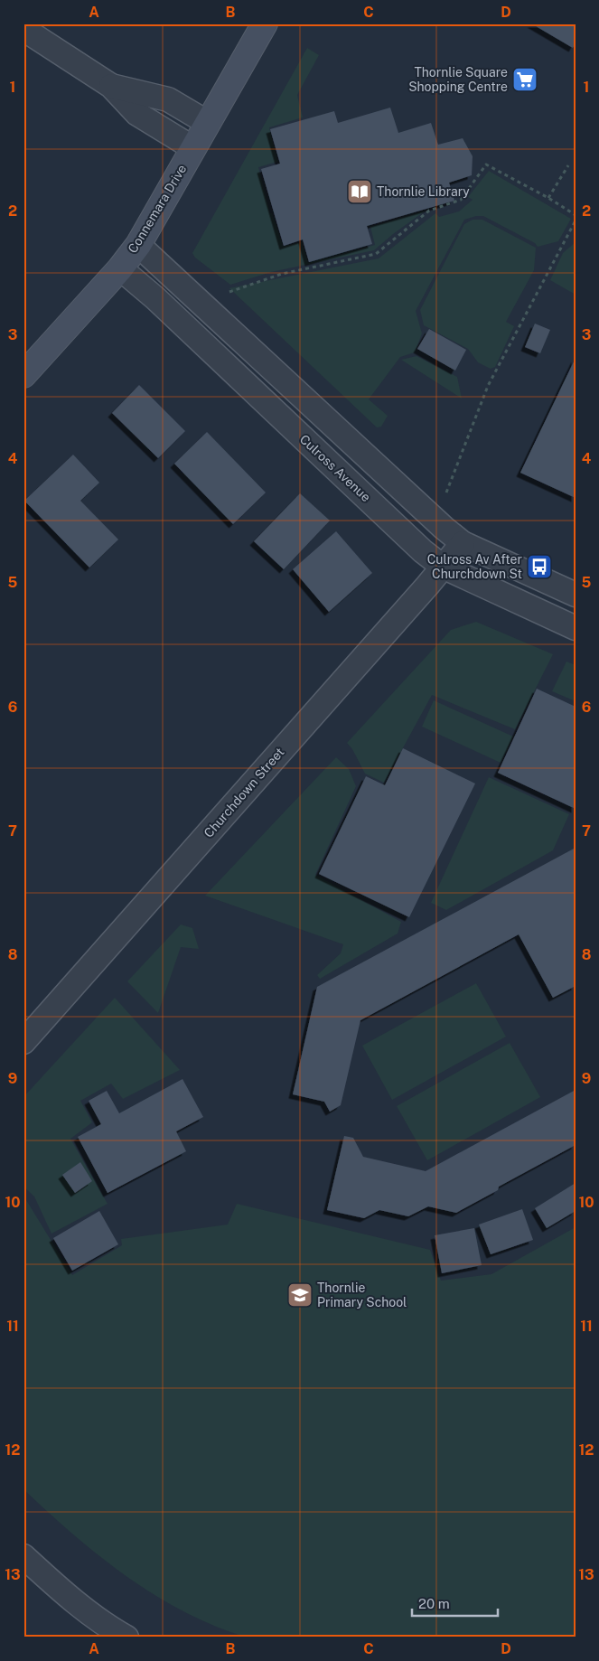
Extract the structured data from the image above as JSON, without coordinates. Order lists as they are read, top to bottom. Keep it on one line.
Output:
{"streets":{"street":["Connemara Drive","Culross Avenue","Churchdown Street"]},"crossings":[["Connemara Drive","Culross Avenue"],["Culross Avenue","Churchdown Street"]],"places":{"supermarket":["Thornlie Square Shopping Centre"],"library":["Thornlie Library"],"bus stop":["Culross Av After Churchdown St"],"school or university":["Thornlie Primary School"]},"scale_bar":"20 m","grid":{"columns":["A","B","C","D"],"rows":["1","2","3","4","5","6","7","8","9","10","11","12","13"]}}
